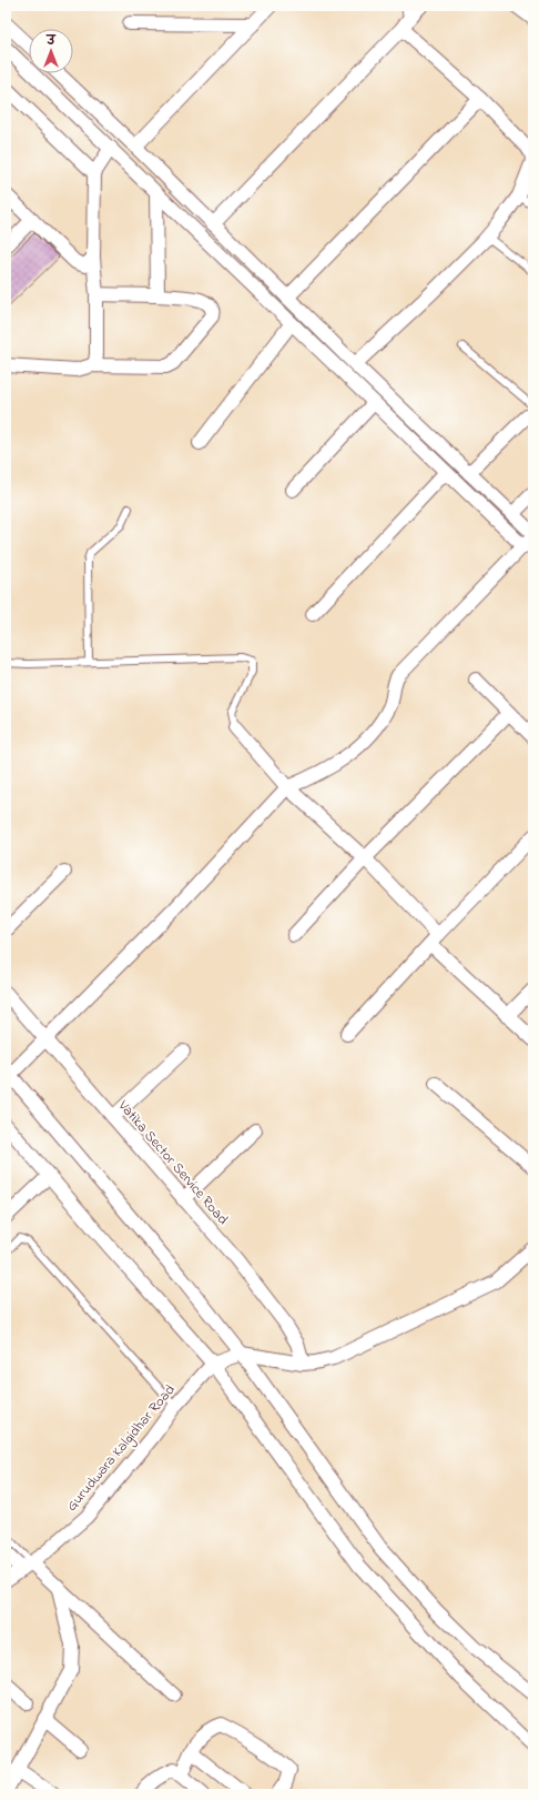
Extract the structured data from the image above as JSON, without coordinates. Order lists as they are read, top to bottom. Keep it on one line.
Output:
{"streets":{"street":["Vatika Sector Service Road","Gurudwara Kalgidhar Road"]},"north":"top"}
